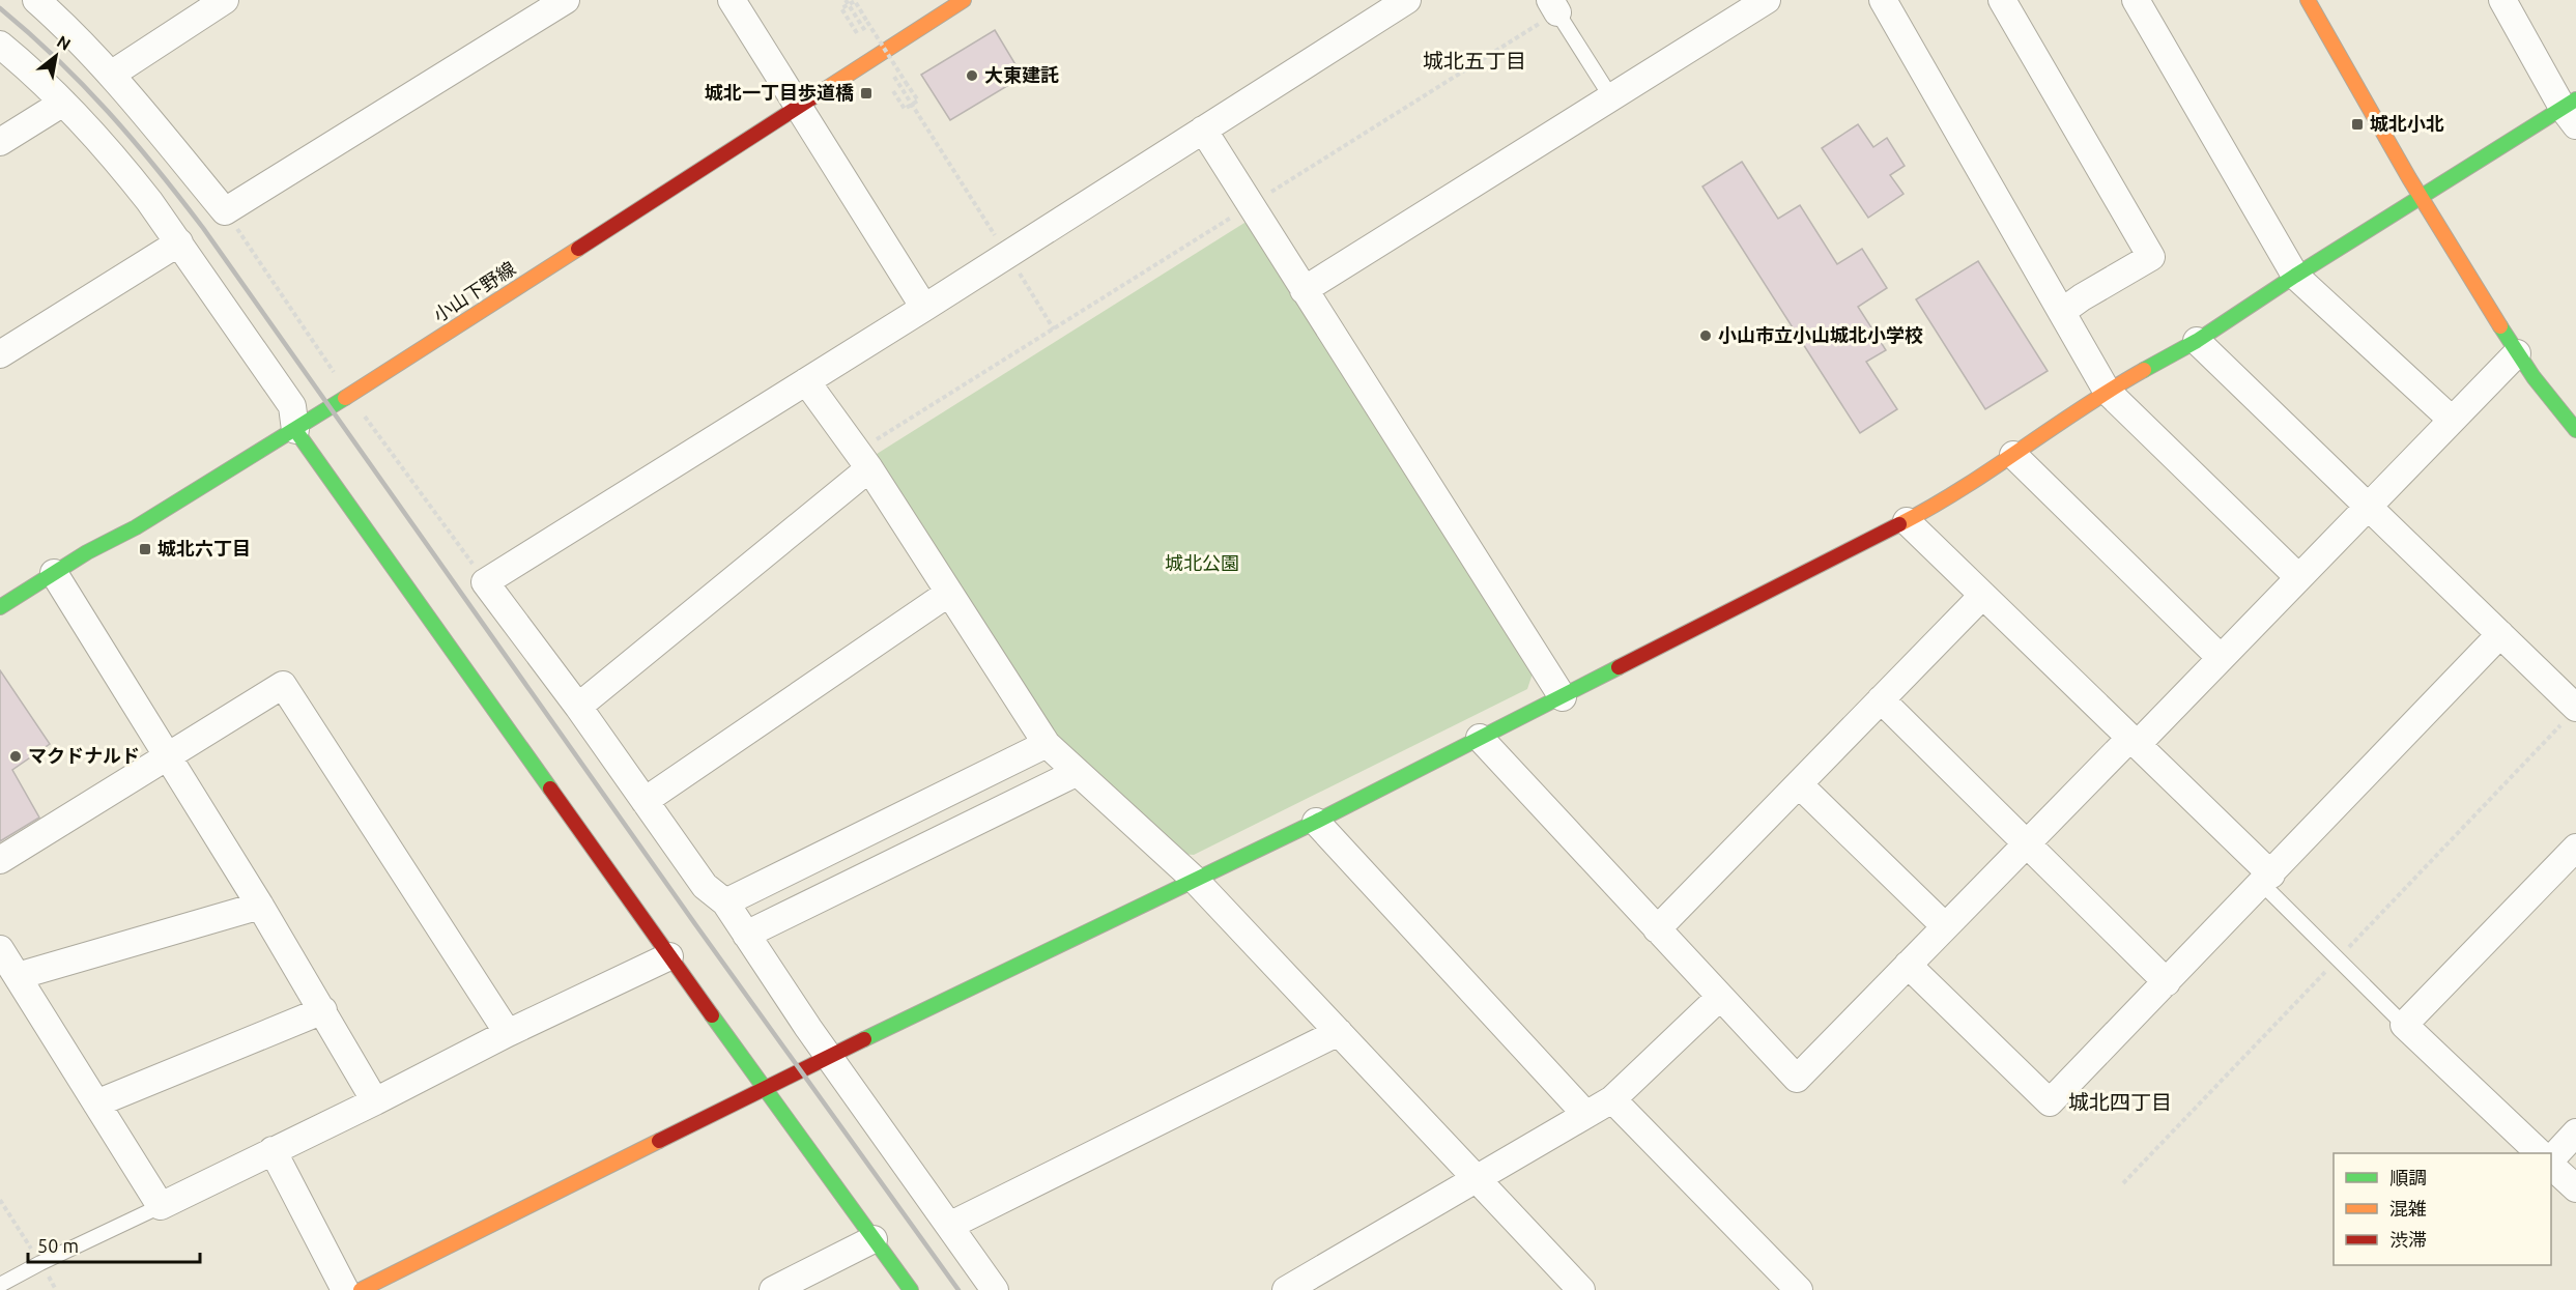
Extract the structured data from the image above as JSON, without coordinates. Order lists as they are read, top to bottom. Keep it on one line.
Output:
{"streets":{"street":["小山下野線"]},"districts":["城北五丁目","城北四丁目"],"parks":["城北公園"],"places":{"other":["大東建託","小山市立小山城北小学校","マクドナルド"],"transit":["城北一丁目歩道橋","城北小北","城北六丁目"]},"legend":["順調","混雑","渋滞"],"scale_bar":"50 m","north":"top right"}
